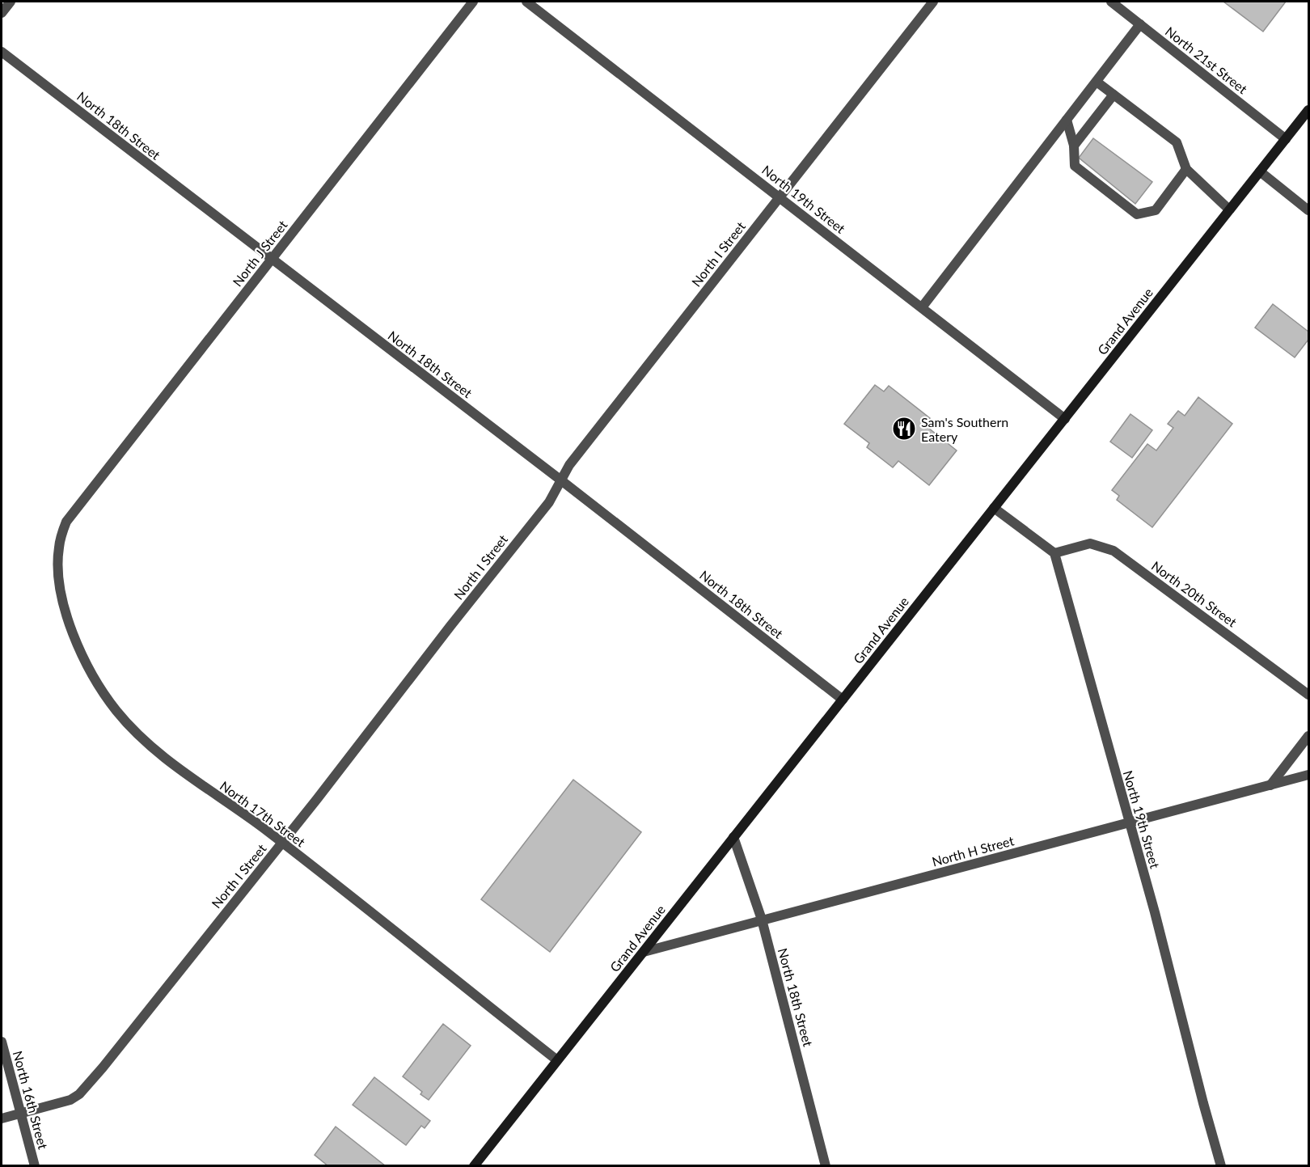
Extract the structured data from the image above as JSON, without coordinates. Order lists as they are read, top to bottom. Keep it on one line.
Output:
{"streets":{"main road":["Grand Avenue"],"street":["North 21st Street","North 18th Street","North 19th Street","North J Street","North I Street","North 20th Street","North 17th Street","North H Street","North 16th Street"]},"crossings":[["North 21st Street","Grand Avenue"],["North 18th Street","North J Street"],["North 18th Street","North I Street"],["North 18th Street","Grand Avenue"],["North 18th Street","North H Street"],["North 19th Street","North I Street"],["North 19th Street","Grand Avenue"],["North 19th Street","North 20th Street"],["North 19th Street","North H Street"],["North J Street","North 17th Street"],["North I Street","North 17th Street"],["North I Street","North 16th Street"],["Grand Avenue","North 17th Street"],["Grand Avenue","North H Street"]],"places":{"restaurant":["Sam's Southern Eatery"]}}
